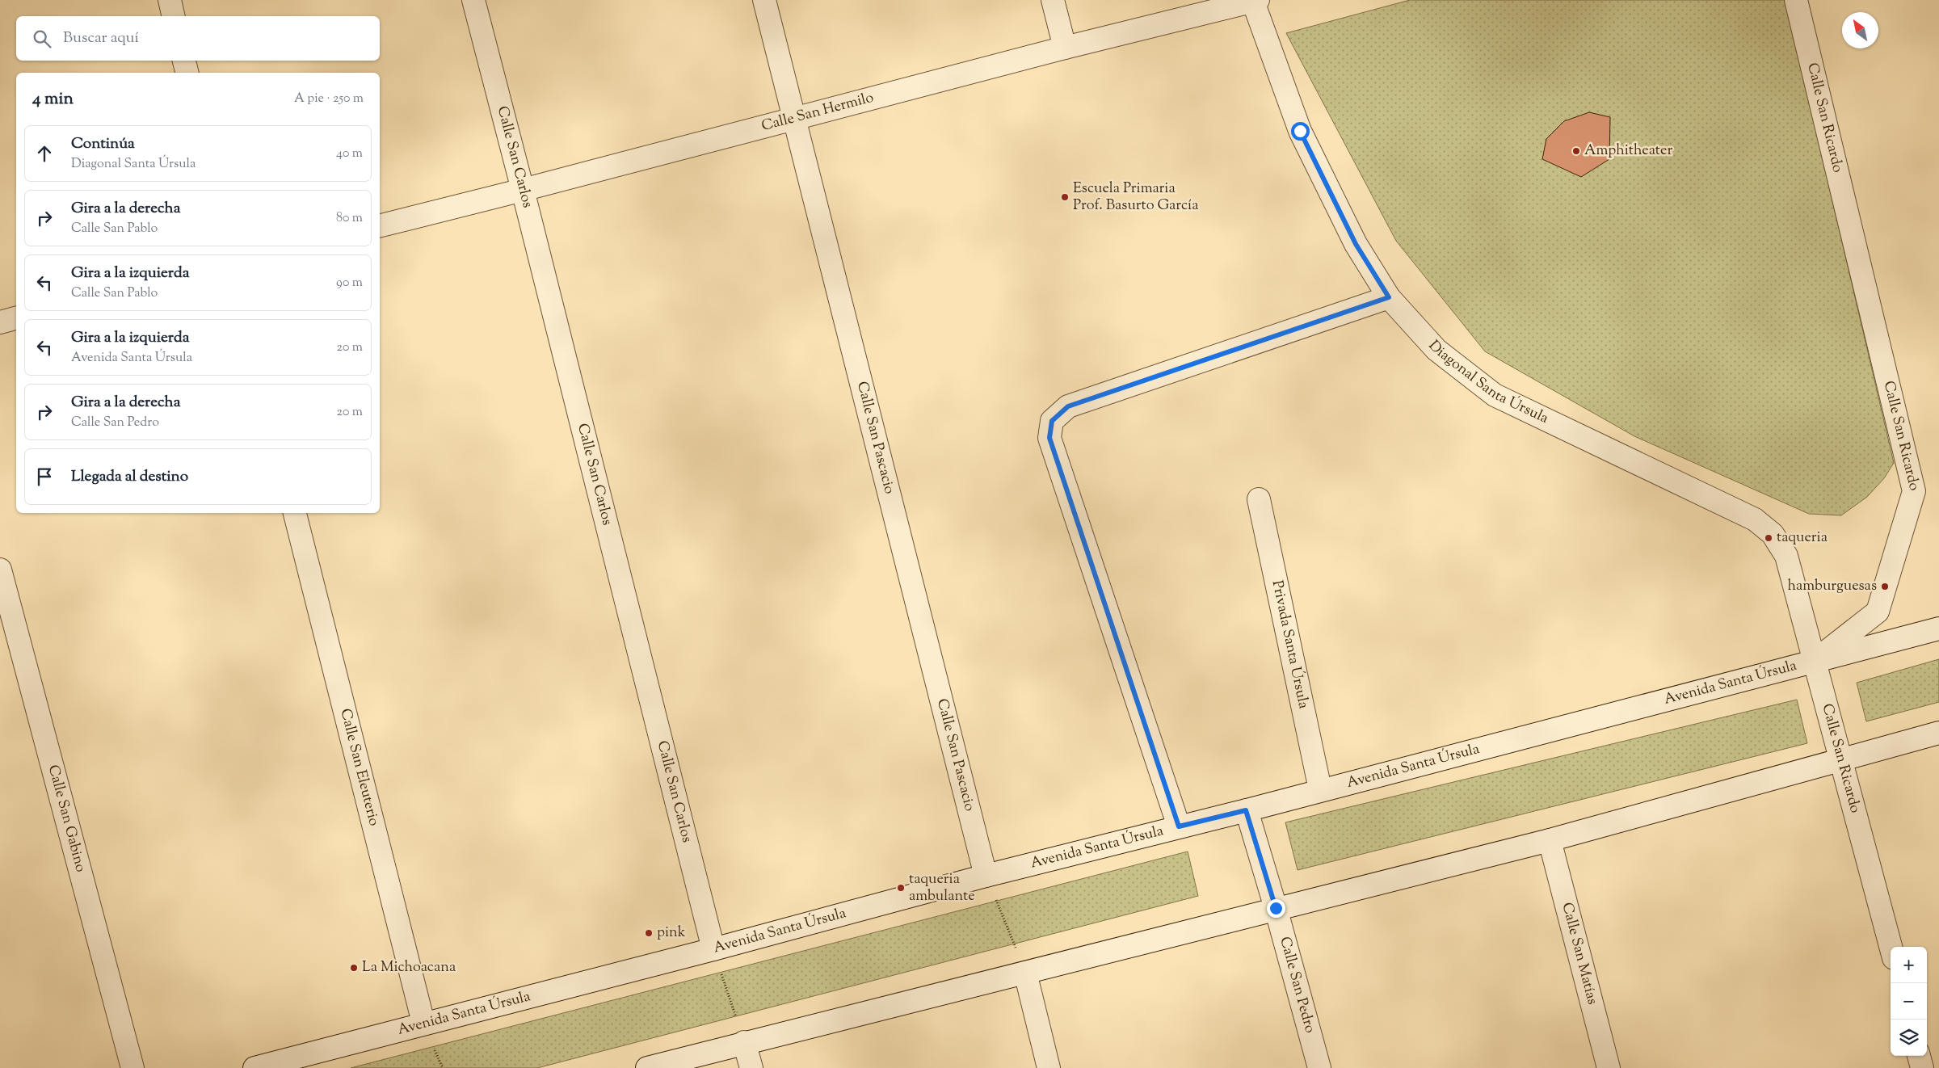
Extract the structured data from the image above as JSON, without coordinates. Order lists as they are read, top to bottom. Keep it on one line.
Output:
{"streets":{"street":["Calle San Hermilo","Calle San Ricardo","Calle San Carlos","Diagonal Santa Úrsula","Calle San Pascacio","Privada Santa Úrsula","Avenida Santa Úrsula","Calle San Eleuterio","Calle San Gabino","Calle San Matías","Calle San Pedro"]},"crossings":[["Calle San Hermilo","Calle San Carlos"],["Calle San Hermilo","Diagonal Santa Úrsula"],["Calle San Hermilo","Calle San Pascacio"],["Calle San Ricardo","Diagonal Santa Úrsula"],["Calle San Ricardo","Avenida Santa Úrsula"],["Calle San Carlos","Avenida Santa Úrsula"],["Diagonal Santa Úrsula","Avenida Santa Úrsula"],["Calle San Pascacio","Avenida Santa Úrsula"],["Privada Santa Úrsula","Avenida Santa Úrsula"],["Avenida Santa Úrsula","Calle San Eleuterio"],["Avenida Santa Úrsula","Calle San Pedro"]],"places":["Amphitheater","Escuela Primaria Prof. Basurto García","taqueria","hamburguesas","taqueria ambulante","pink","La Michoacana"],"north":"top left","page":{"search":"Buscar aquí","heading":["4 min","A pie · 250 m"],"list":[["Continúa","Diagonal Santa Úrsula","40 m"],["Gira a la derecha","Calle San Pablo","80 m"],["Gira a la izquierda","Calle San Pablo","90 m"],["Gira a la izquierda","Avenida Santa Úrsula","20 m"],["Gira a la derecha","Calle San Pedro","20 m"],"Llegada al destino"],"map_buttons":["+","−"]}}
